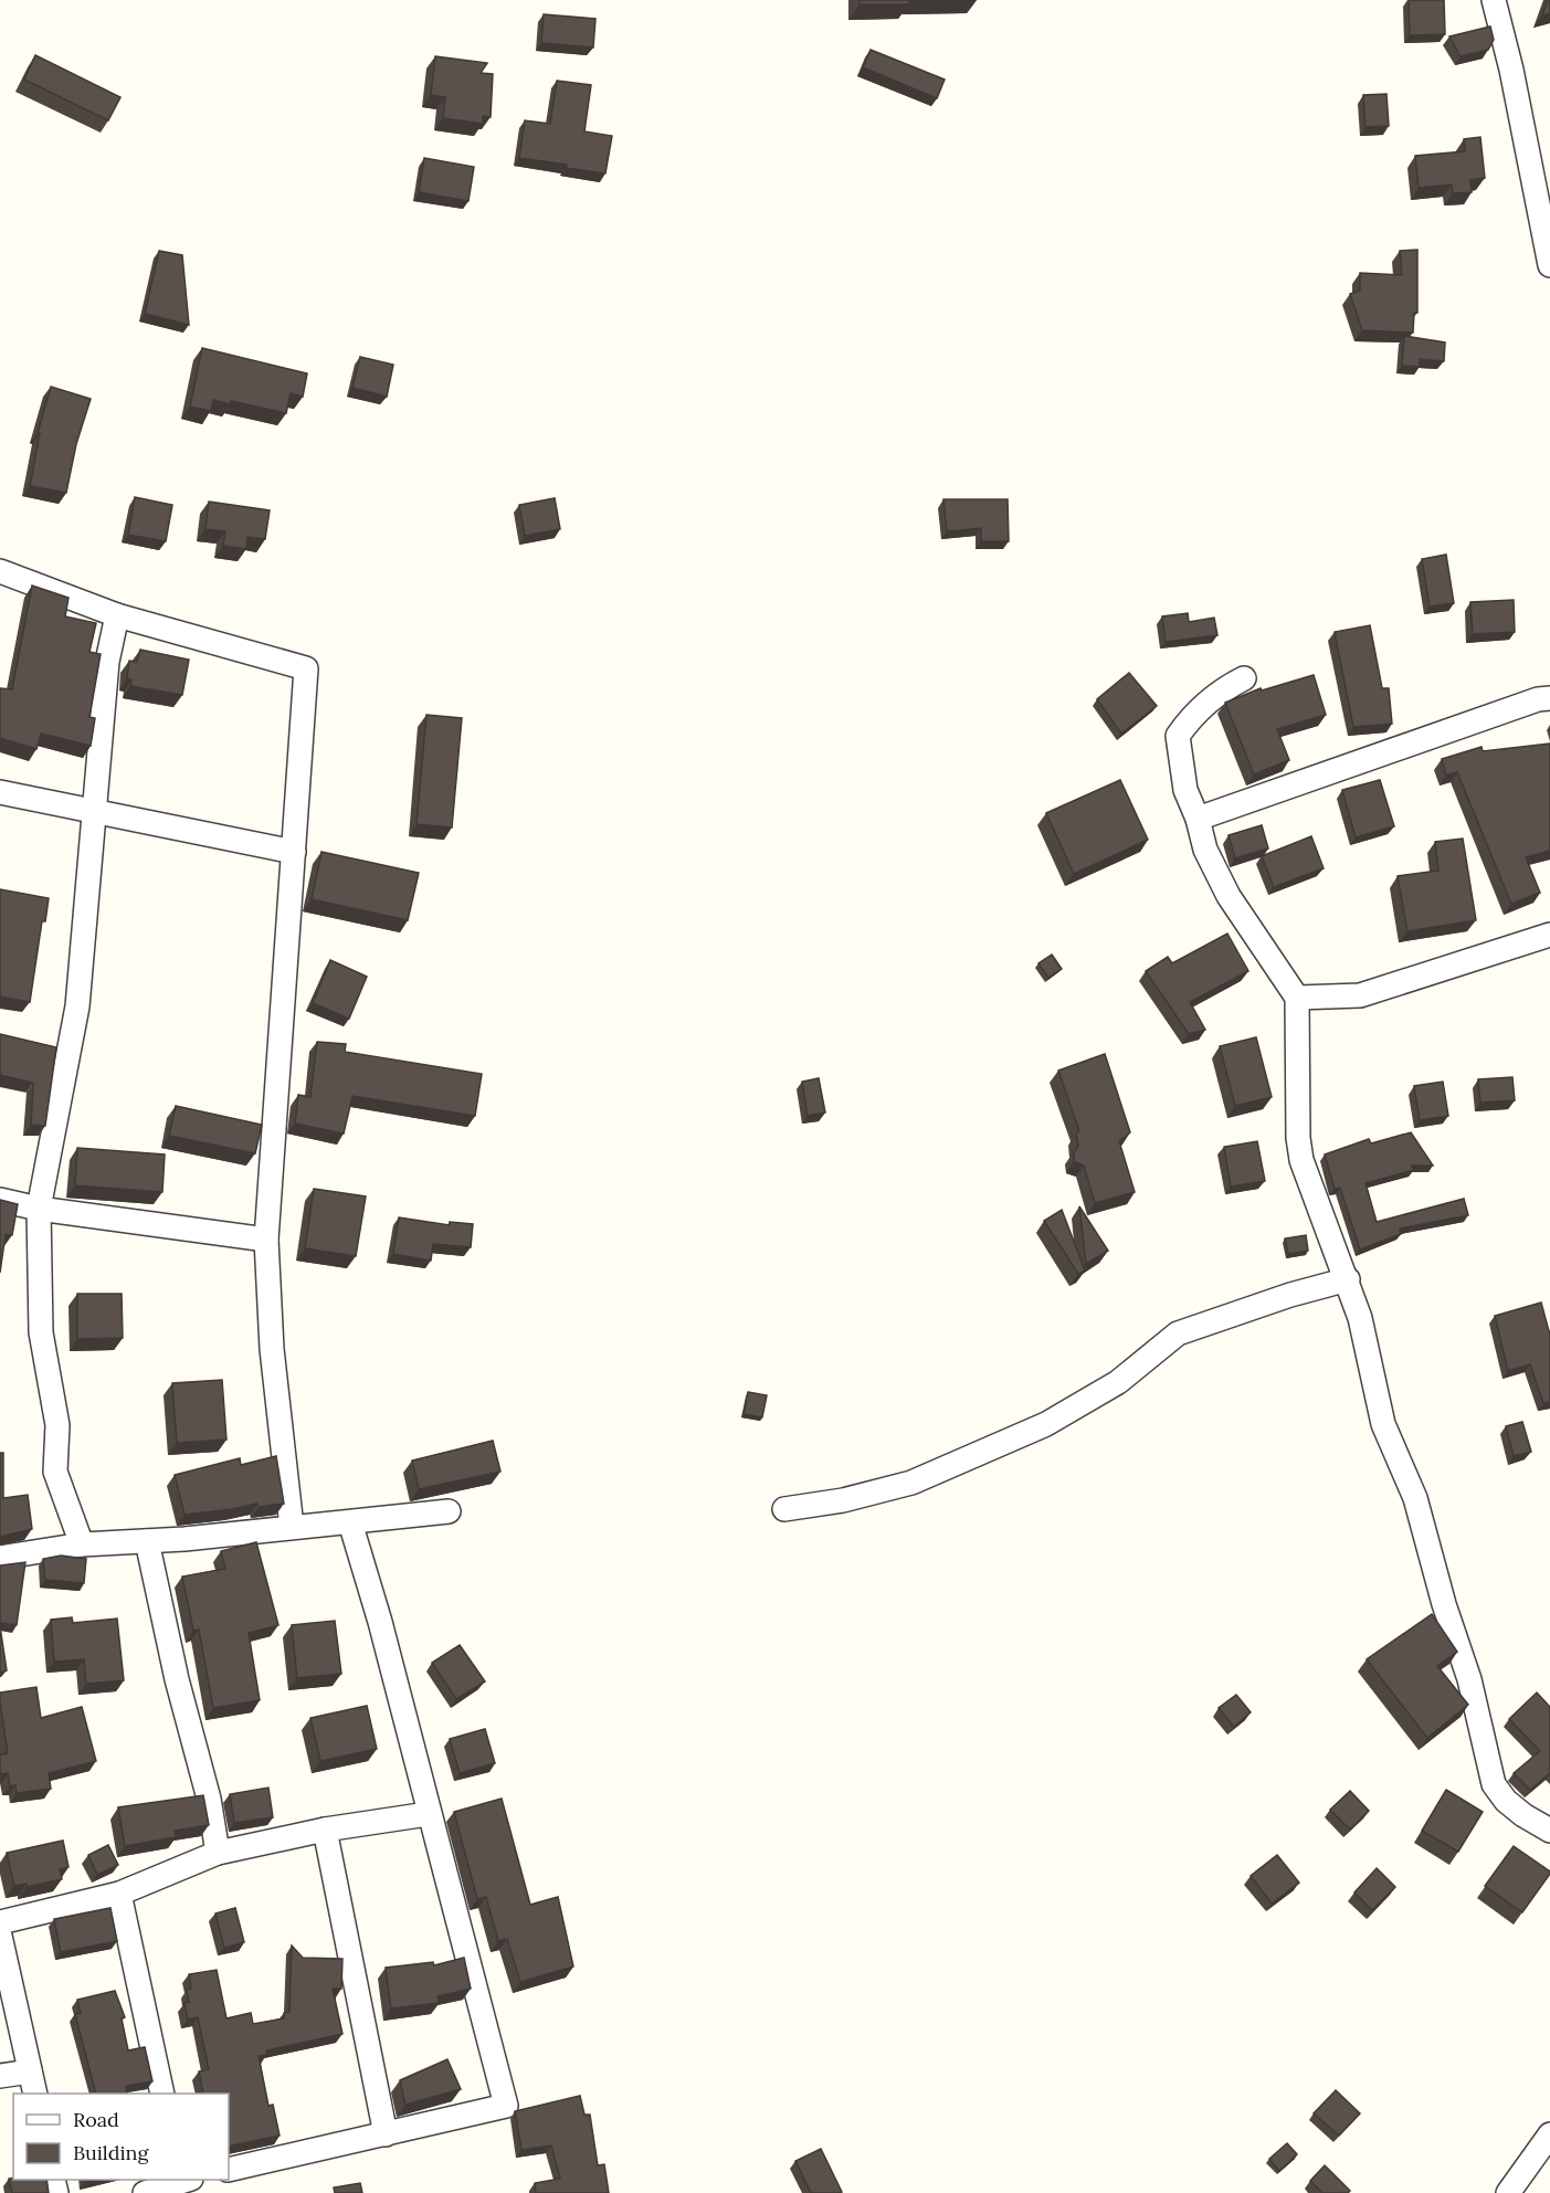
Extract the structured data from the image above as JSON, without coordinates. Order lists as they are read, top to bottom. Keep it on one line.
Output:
{"legend":["Road","Building"]}
